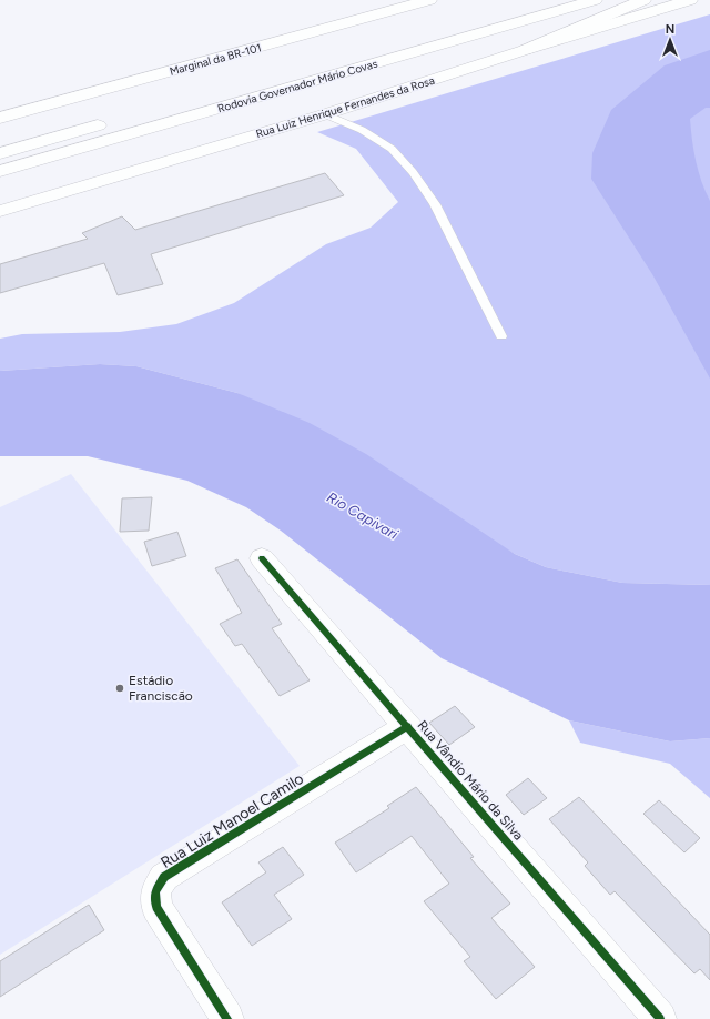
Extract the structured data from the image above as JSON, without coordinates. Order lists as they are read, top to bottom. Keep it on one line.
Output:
{"streets":{"main road":["Marginal da BR-101","Rodovia Governador Mário Covas","Rua Luiz Henrique Fernandes da Rosa","Rua Vândio Mário da Silva","Rua Luiz Manoel Camilo"]},"crossings":[["Rua Vândio Mário da Silva","Rua Luiz Manoel Camilo"]],"water":["Rio Capivari"],"places":["Estádio Franciscão"],"north":"top"}
